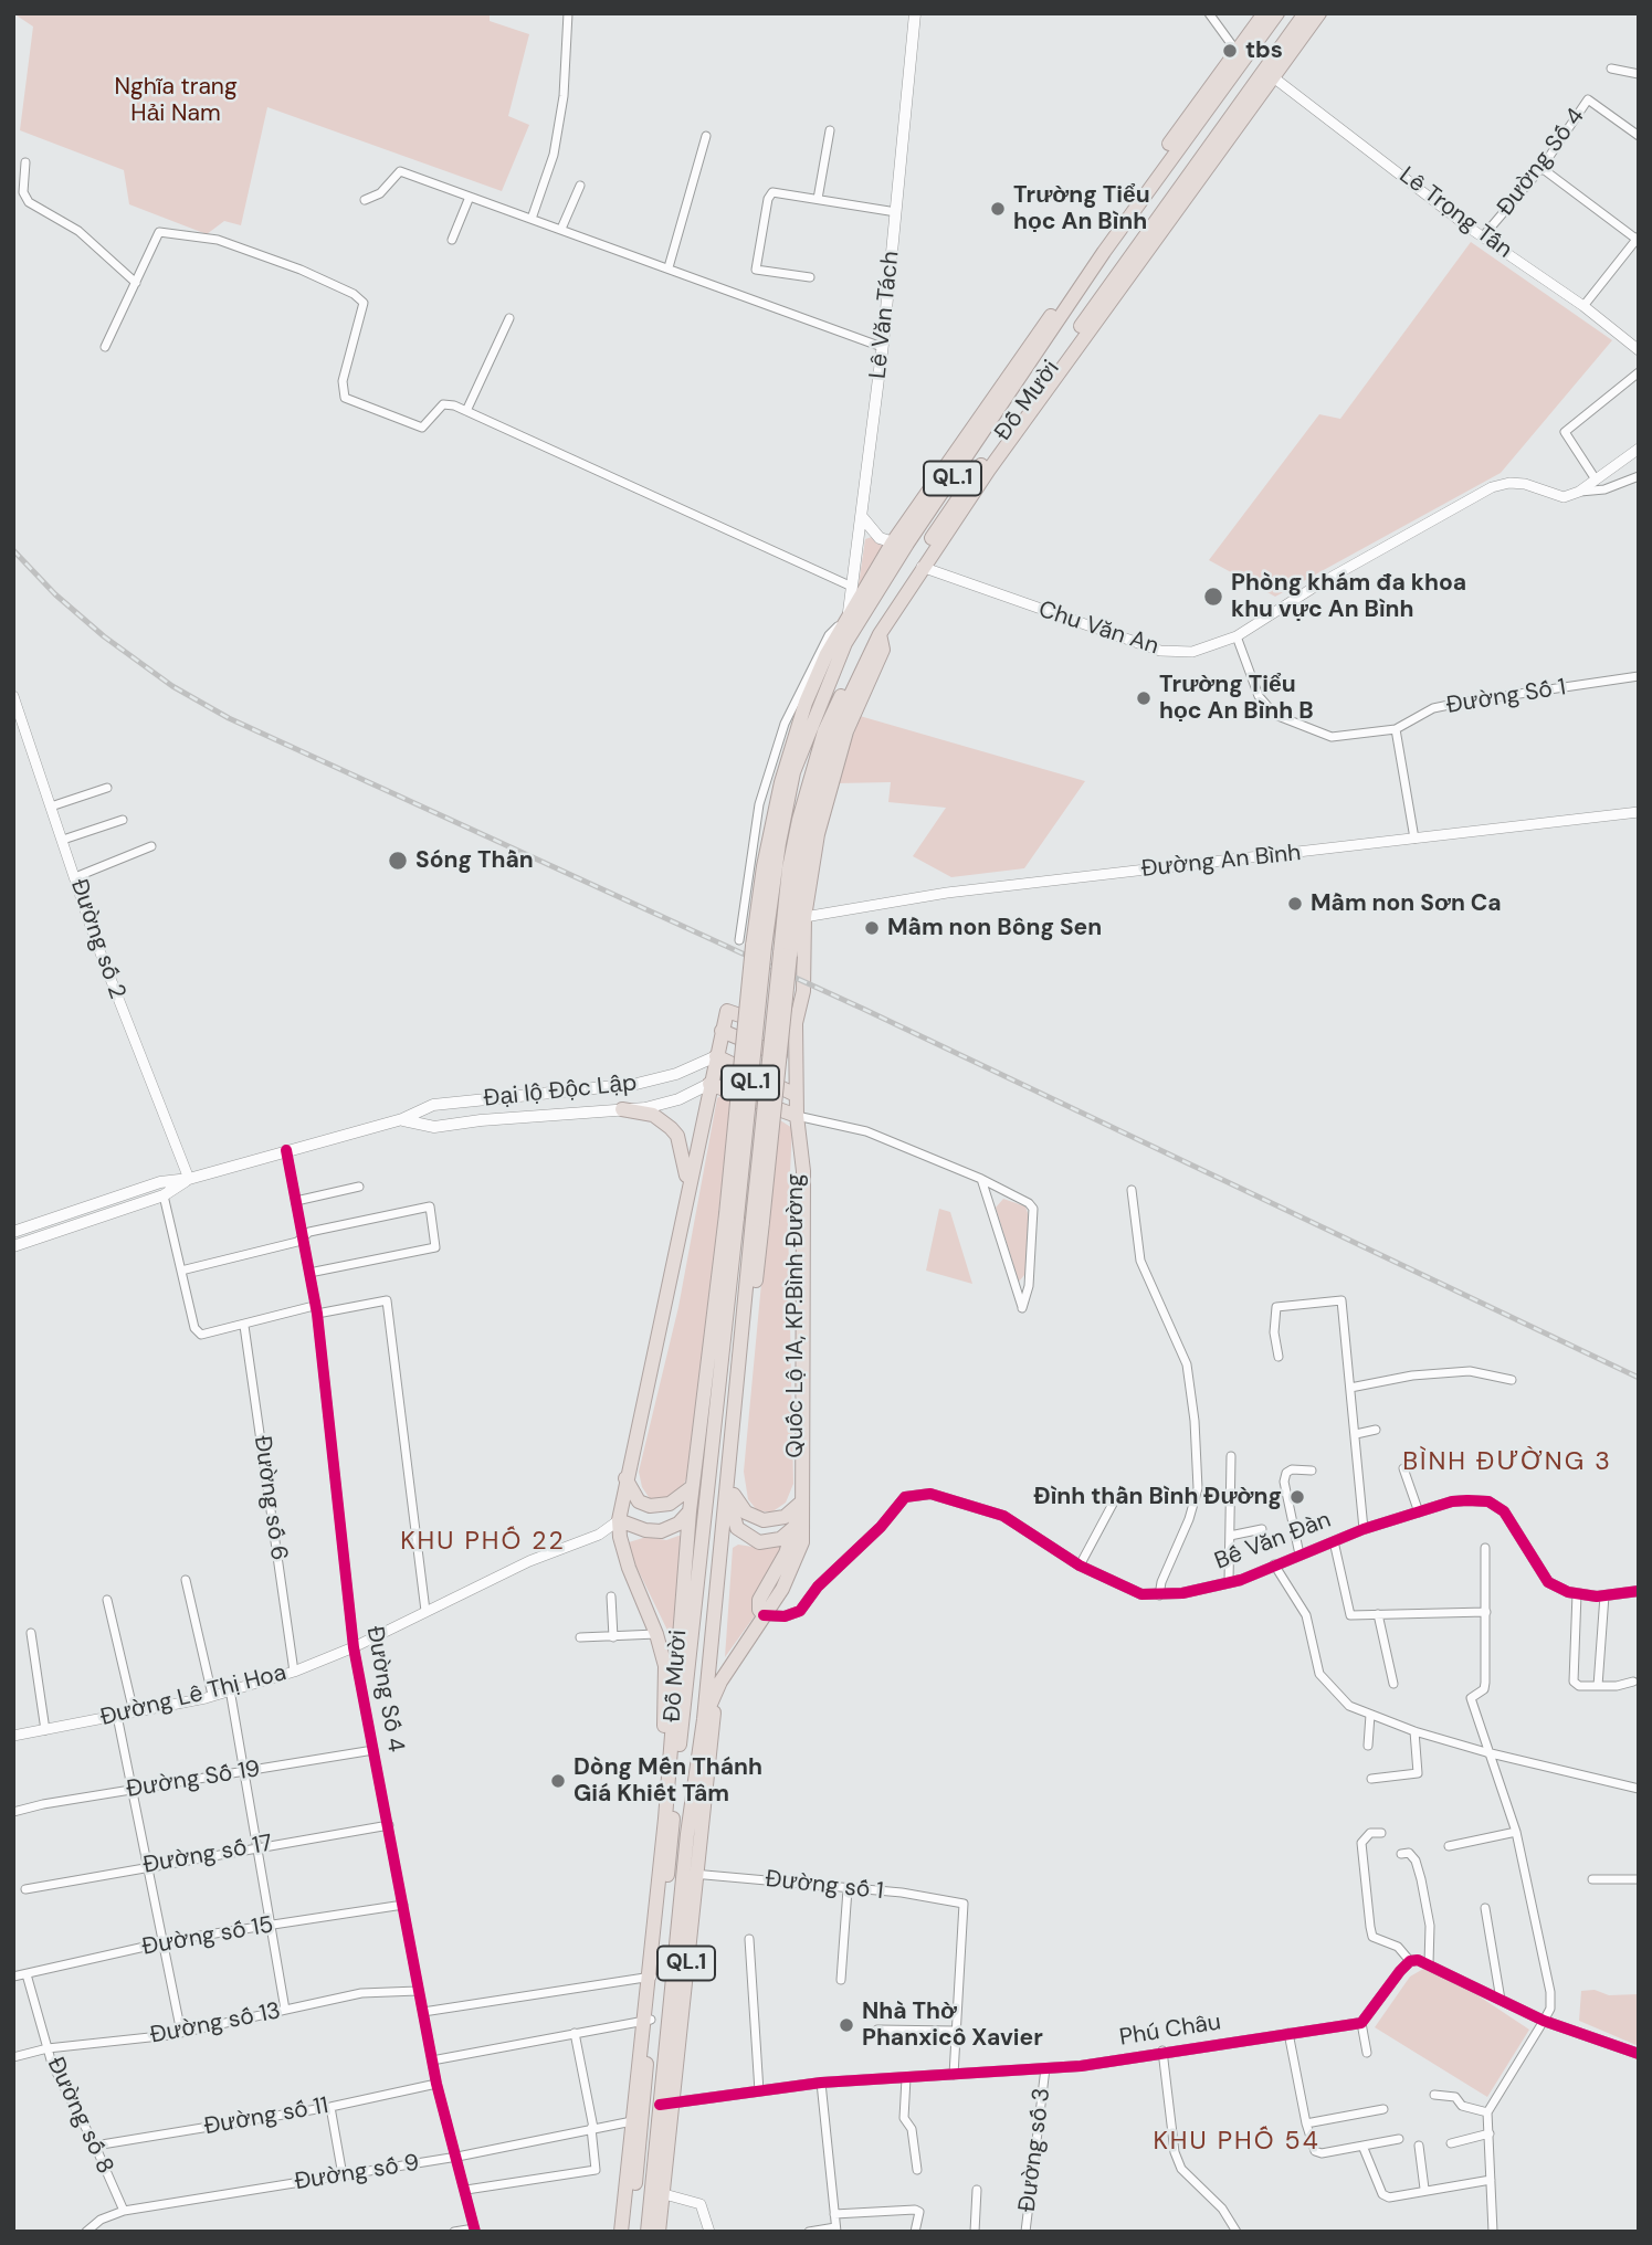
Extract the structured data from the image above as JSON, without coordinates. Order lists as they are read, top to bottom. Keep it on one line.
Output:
{"streets":{"highway":["Đỗ Mười","QL.1"],"main road":["Lê Văn Tách","Đại lộ Độc Lập"],"street":["Đường Số 4","Lê Trọng Tấn","Chu Văn An","Đường Số 1","Đường An Bình","Đường số 2","Đường số 6","Bế Văn Đàn","Đường Lê Thị Hoa","Đường Số 19","Đường số 17","Đường số 1","Đường số 15","Đường số 13","Phú Châu","Đường số 8","Đường số 11","Đường số 3","Đường số 9"]},"crossings":[["Đường Số 4","Lê Trọng Tấn"],["Đường Số 4","Đại lộ Độc Lập"],["Đường Số 4","Đường Lê Thị Hoa"],["Đường Số 4","Đường Số 19"],["Đường Số 4","Đường số 17"],["Đường Số 4","Đường số 15"],["Đường Số 4","Đường số 13"],["Đường Số 4","Đường số 11"],["Đường Số 4","Đường số 9"],["Lê Trọng Tấn","Đỗ Mười"],["Lê Văn Tách","Đỗ Mười"],["Đỗ Mười","QL.1"],["Đỗ Mười","Chu Văn An"],["Đỗ Mười","Đường số 1"],["Đỗ Mười","Phú Châu"],["Đỗ Mười","Đường số 9"],["QL.1","Chu Văn An"],["QL.1","Đường An Bình"],["Đường số 2","Đại lộ Độc Lập"],["Đường số 6","Đường Lê Thị Hoa"],["Đường số 15","Đường số 8"],["Đường số 13","Đường số 8"],["Phú Châu","Đường số 3"],["Đường số 8","Đường số 11"],["Đường số 8","Đường số 9"]],"districts":["BÌNH ĐƯỜNG 3","KHU PHỐ 22","KHU PHỐ 54"],"parks":["Nghĩa trang Hải Nam"],"places":["tbs","Trường Tiểu học An Bình","Phòng khám đa khoa khu vực An Bình","Trường Tiểu học An Bình B","Sóng Thần","Mầm non Sơn Ca","Mầm non Bông Sen","Đình thần Bình Đường","Dòng Mến Thánh Giá Khiết Tâm","Nhà Thờ Phanxicô Xavier"]}
